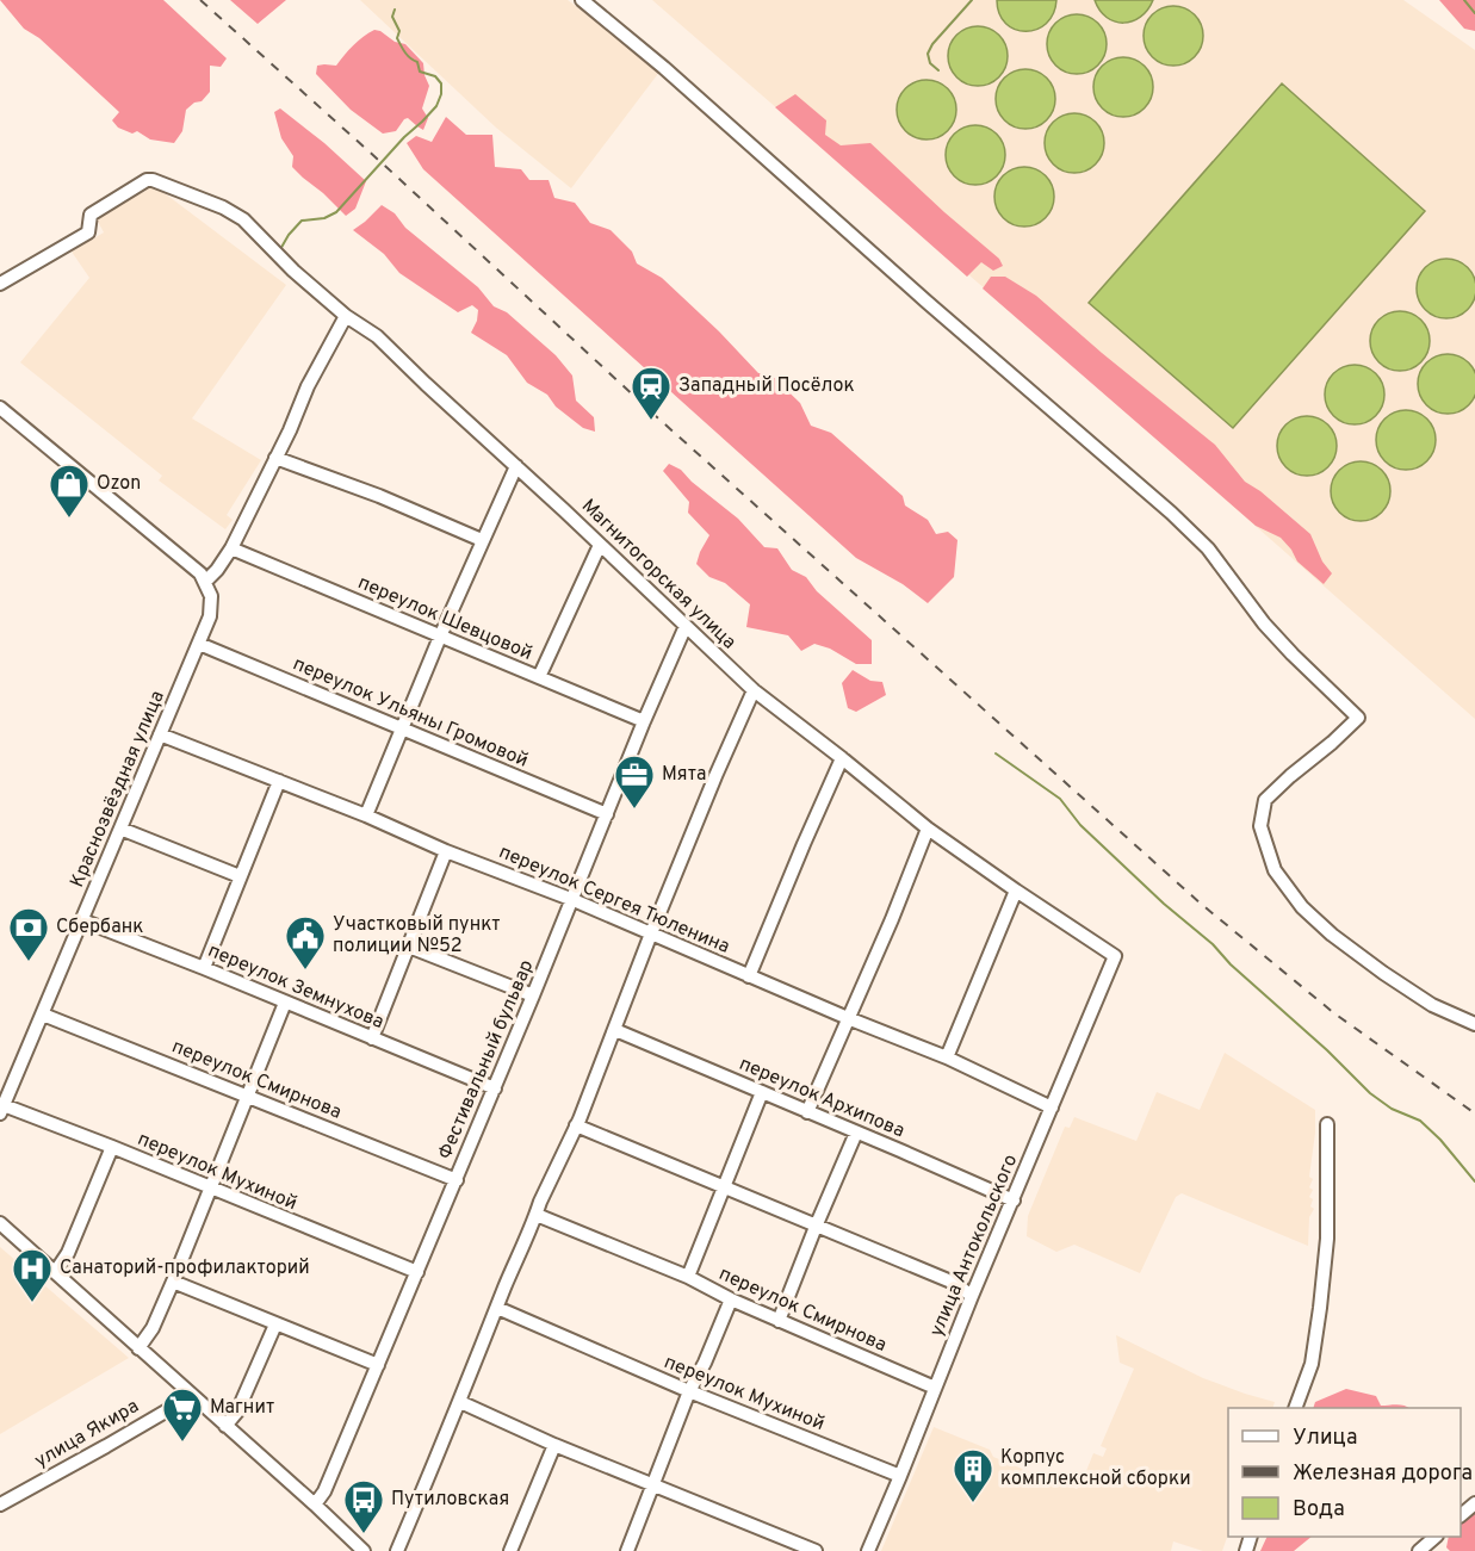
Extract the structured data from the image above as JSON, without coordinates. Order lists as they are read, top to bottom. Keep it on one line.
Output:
{"streets":{"street":["Магнитогорская улица","переулок Шевцовой","переулок Ульяны Громовой","Краснозвёздная улица","переулок Сергея Тюленина","переулок Земнухова","Фестивальный бульвар","переулок Смирнова","переулок Архипова","переулок Мухиной","улица Антокольского","улица Якира"]},"crossings":[["Магнитогорская улица","Фестивальный бульвар"],["Магнитогорская улица","улица Антокольского"],["переулок Шевцовой","Фестивальный бульвар"],["переулок Ульяны Громовой","Краснозвёздная улица"],["переулок Ульяны Громовой","Фестивальный бульвар"],["Краснозвёздная улица","переулок Сергея Тюленина"],["Краснозвёздная улица","переулок Земнухова"],["Краснозвёздная улица","переулок Смирнова"],["Краснозвёздная улица","переулок Мухиной"],["переулок Сергея Тюленина","Фестивальный бульвар"],["переулок Сергея Тюленина","улица Антокольского"],["переулок Земнухова","Фестивальный бульвар"],["Фестивальный бульвар","переулок Смирнова"],["Фестивальный бульвар","переулок Мухиной"],["переулок Смирнова","улица Антокольского"],["переулок Архипова","улица Антокольского"],["переулок Мухиной","улица Антокольского"]],"places":{"station":["Западный Посёлок"],"shop":["Ozon"],"office":["Мята"],"bank":["Сбербанк"],"public building":["Участковый пункт полиции №52"],"hospital":["Cанаторий-профилакторий"],"supermarket":["Магнит"],"building":["Корпус комплексной сборки"],"bus stop":["Путиловская"]},"legend":["Улица","Железная дорога","Вода"]}
